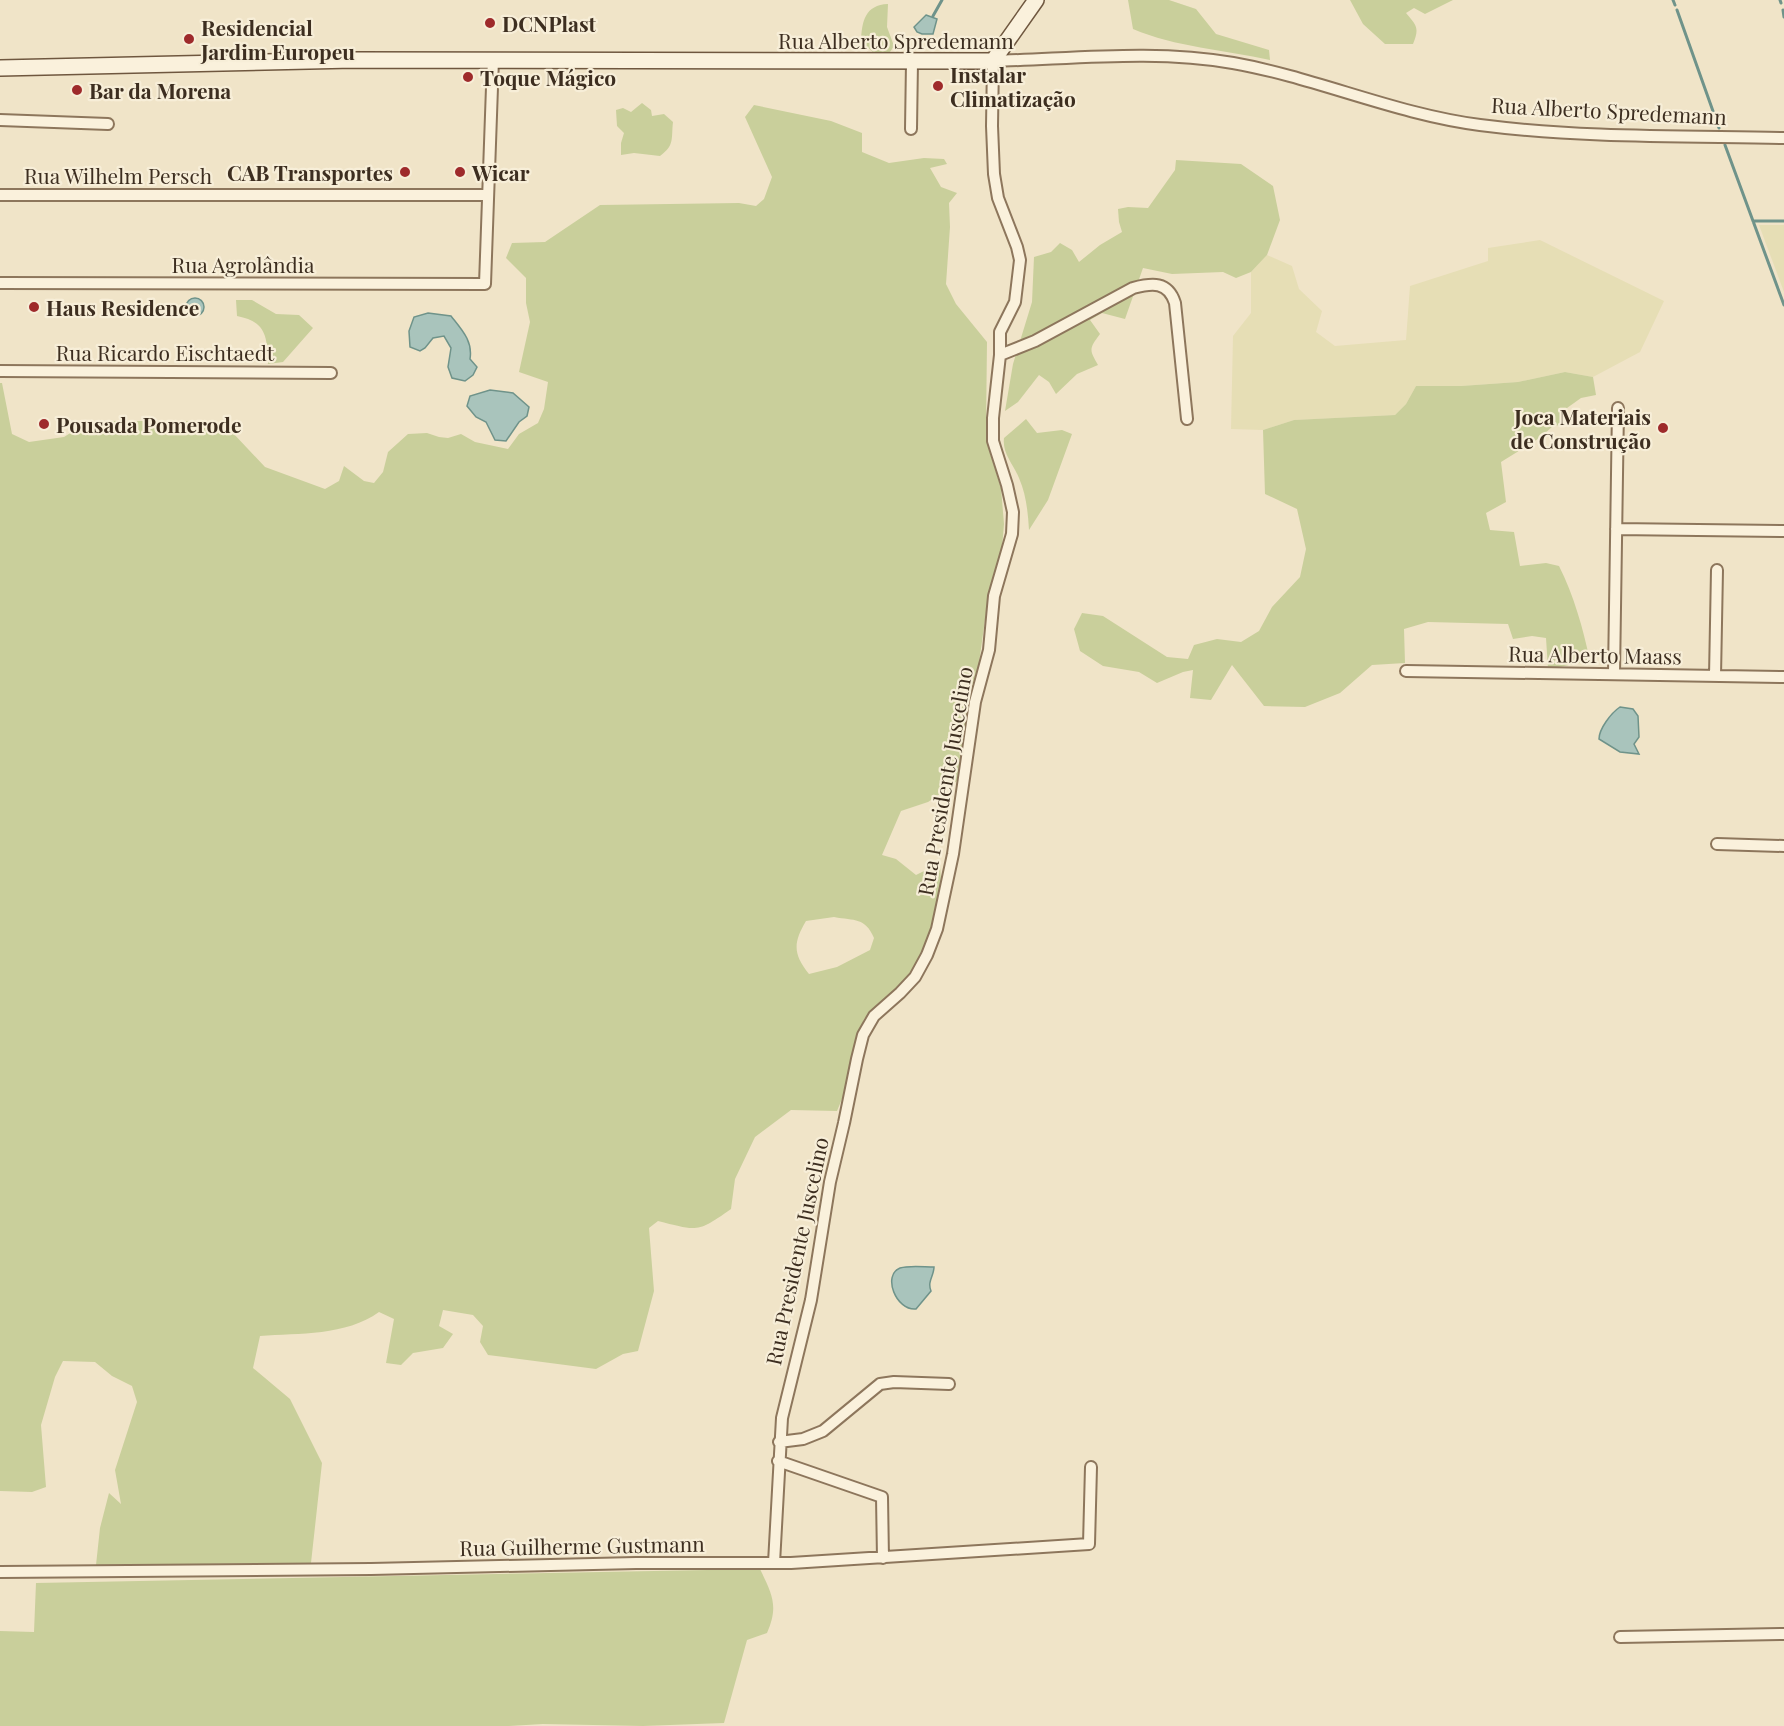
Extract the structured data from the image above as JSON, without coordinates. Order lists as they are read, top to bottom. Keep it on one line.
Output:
{"streets":{"street":["Rua Alberto Spredemann","Rua Wilhelm Persch","Rua Agrolândia","Rua Ricardo Eischtaedt","Rua Alberto Maass","Rua Presidente Juscelino","Rua Guilherme Gustmann"]},"crossings":[["Rua Alberto Spredemann","Rua Presidente Juscelino"],["Rua Wilhelm Persch","Rua Agrolândia"],["Rua Presidente Juscelino","Rua Guilherme Gustmann"]],"places":["DCNPlast","Residencial Jardim Europeu","Toque Mágico","Instalar Climatização","Bar da Morena","CAB Transportes","Wicar","Haus Residence","Pousada Pomerode","Joca Materiais de Construção"]}
